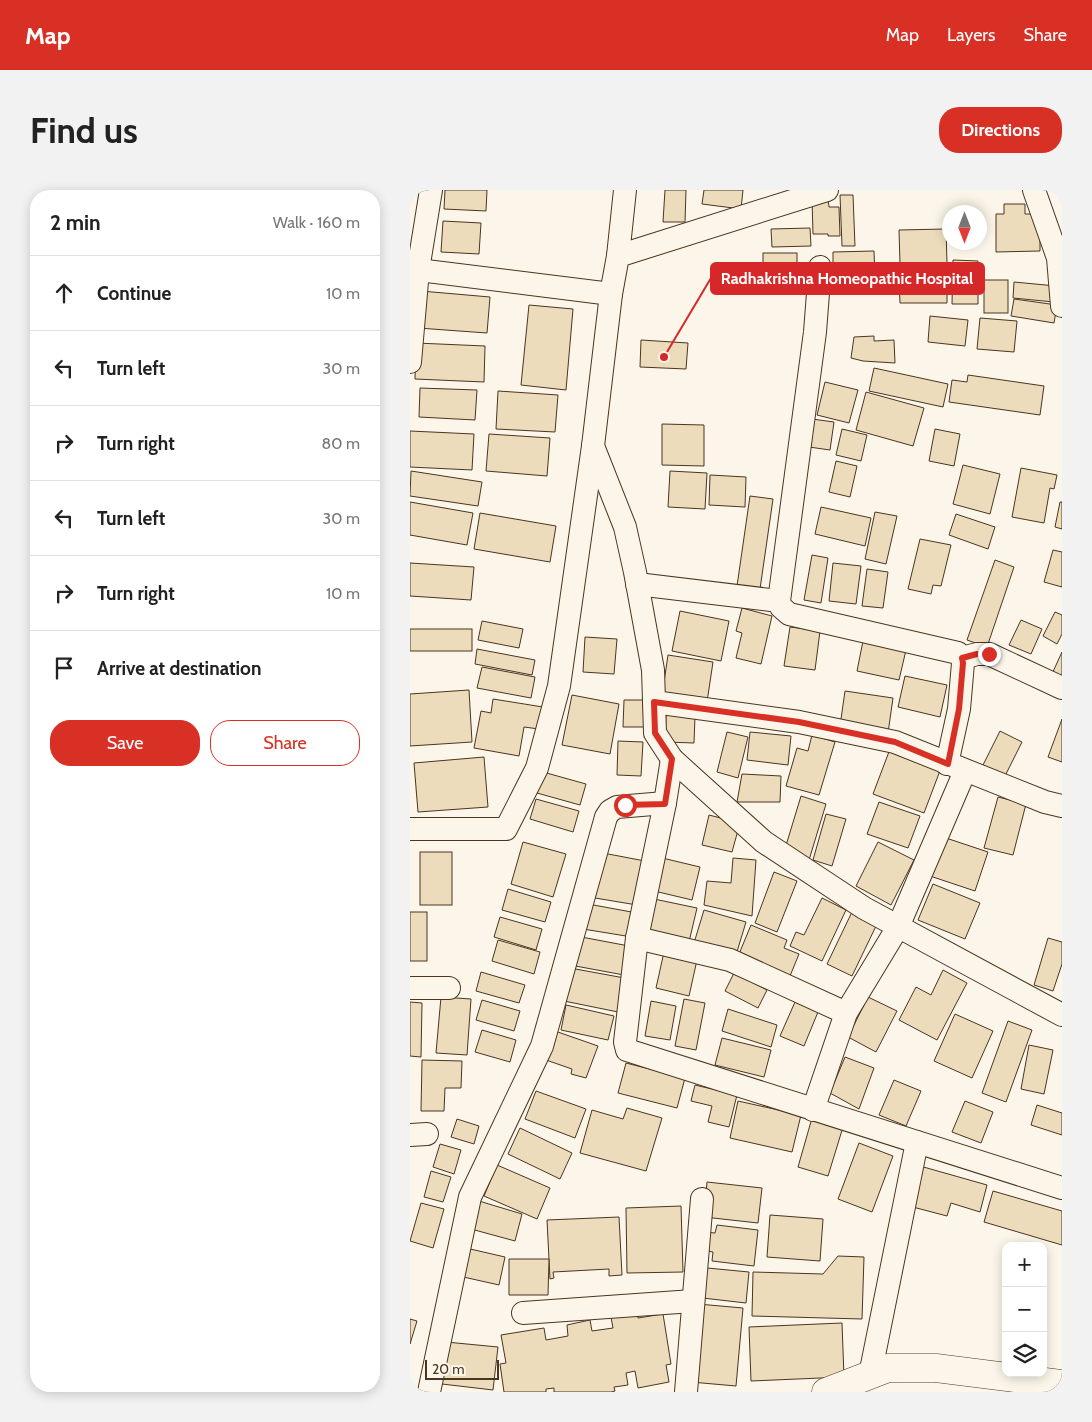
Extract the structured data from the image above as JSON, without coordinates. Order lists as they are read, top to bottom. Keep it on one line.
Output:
{"places":["Radhakrishna Homeopathic Hospital"],"scale_bar":"20 m","north":"bottom","page":{"header":"Map","nav":["Map","Layers","Share"],"buttons":["Directions",["Save","Share"]],"title":"Find us","heading":["2 min","Walk · 160 m"],"list":[["Continue","10 m"],["Turn left","30 m"],["Turn right","80 m"],["Turn left","30 m"],["Turn right","10 m"],"Arrive at destination"],"map_buttons":["+","−"],"scale":"20 m"}}
